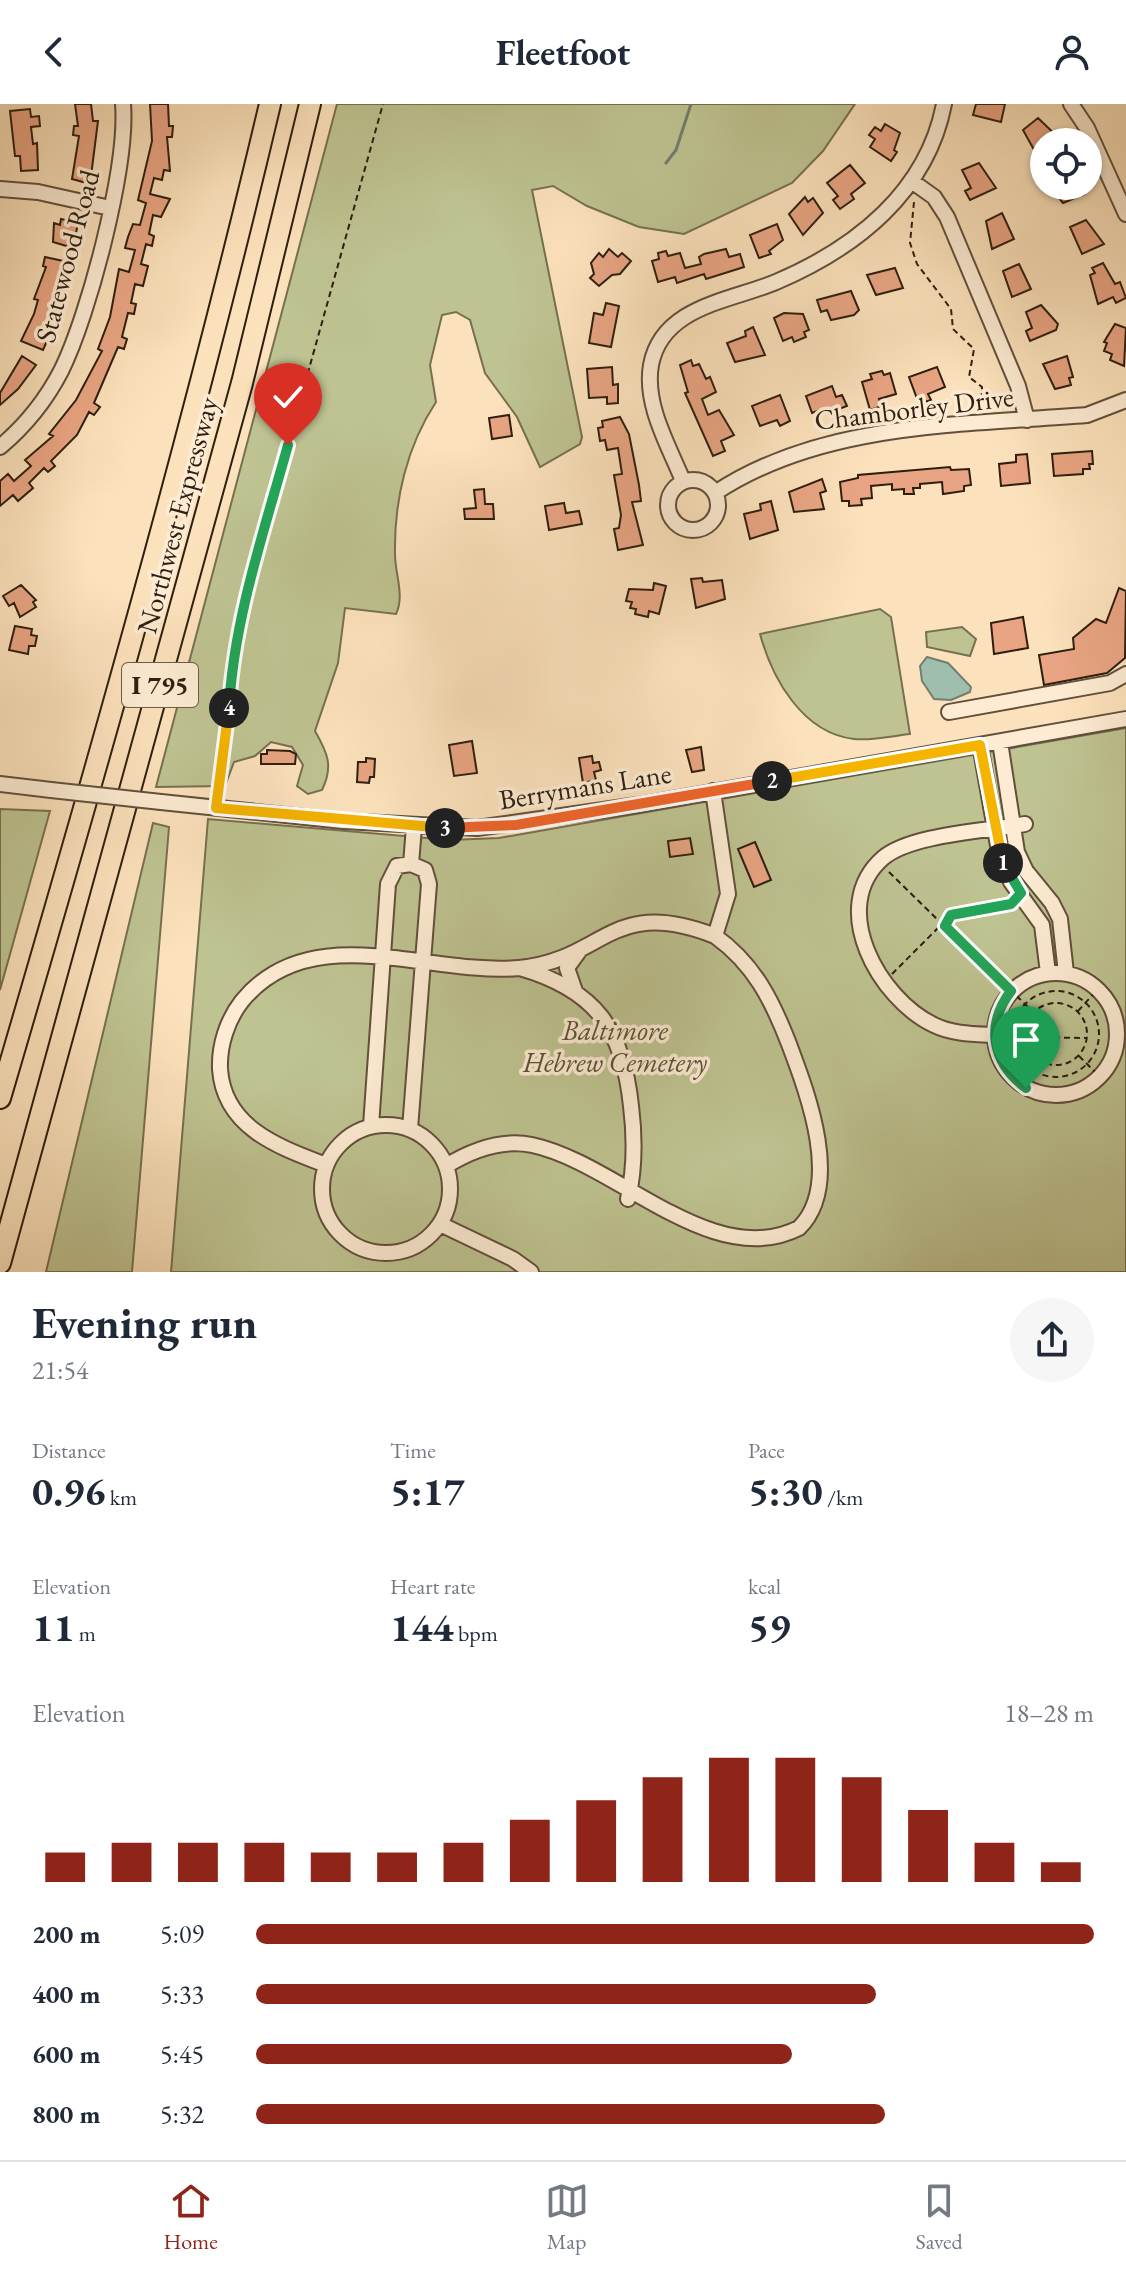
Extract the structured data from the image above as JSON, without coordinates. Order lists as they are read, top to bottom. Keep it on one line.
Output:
{"streets":{"highway":["Northwest Expressway","I 795"],"street":["Statewood Road","Chamborley Drive","Berrymans Lane"]},"parks":["Baltimore Hebrew Cemetery"],"page":{"header":"Fleetfoot","pins":["4","2","3","1"],"heading":["Evening run","21:54"],"stats":[["Distance","0.96 km"],["Time","5:17"],["Pace","5:30 /km"],["Elevation","11 m"],["Heart rate","144 bpm"],["kcal","59"]],"chart":["Elevation","18–28 m"],"list":[{"name":"200 m","note":"5:09"},{"name":"400 m","note":"5:33"},{"name":"600 m","note":"5:45"},{"name":"800 m","note":"5:32"}],"tabs":["Home","Map","Saved"]}}
